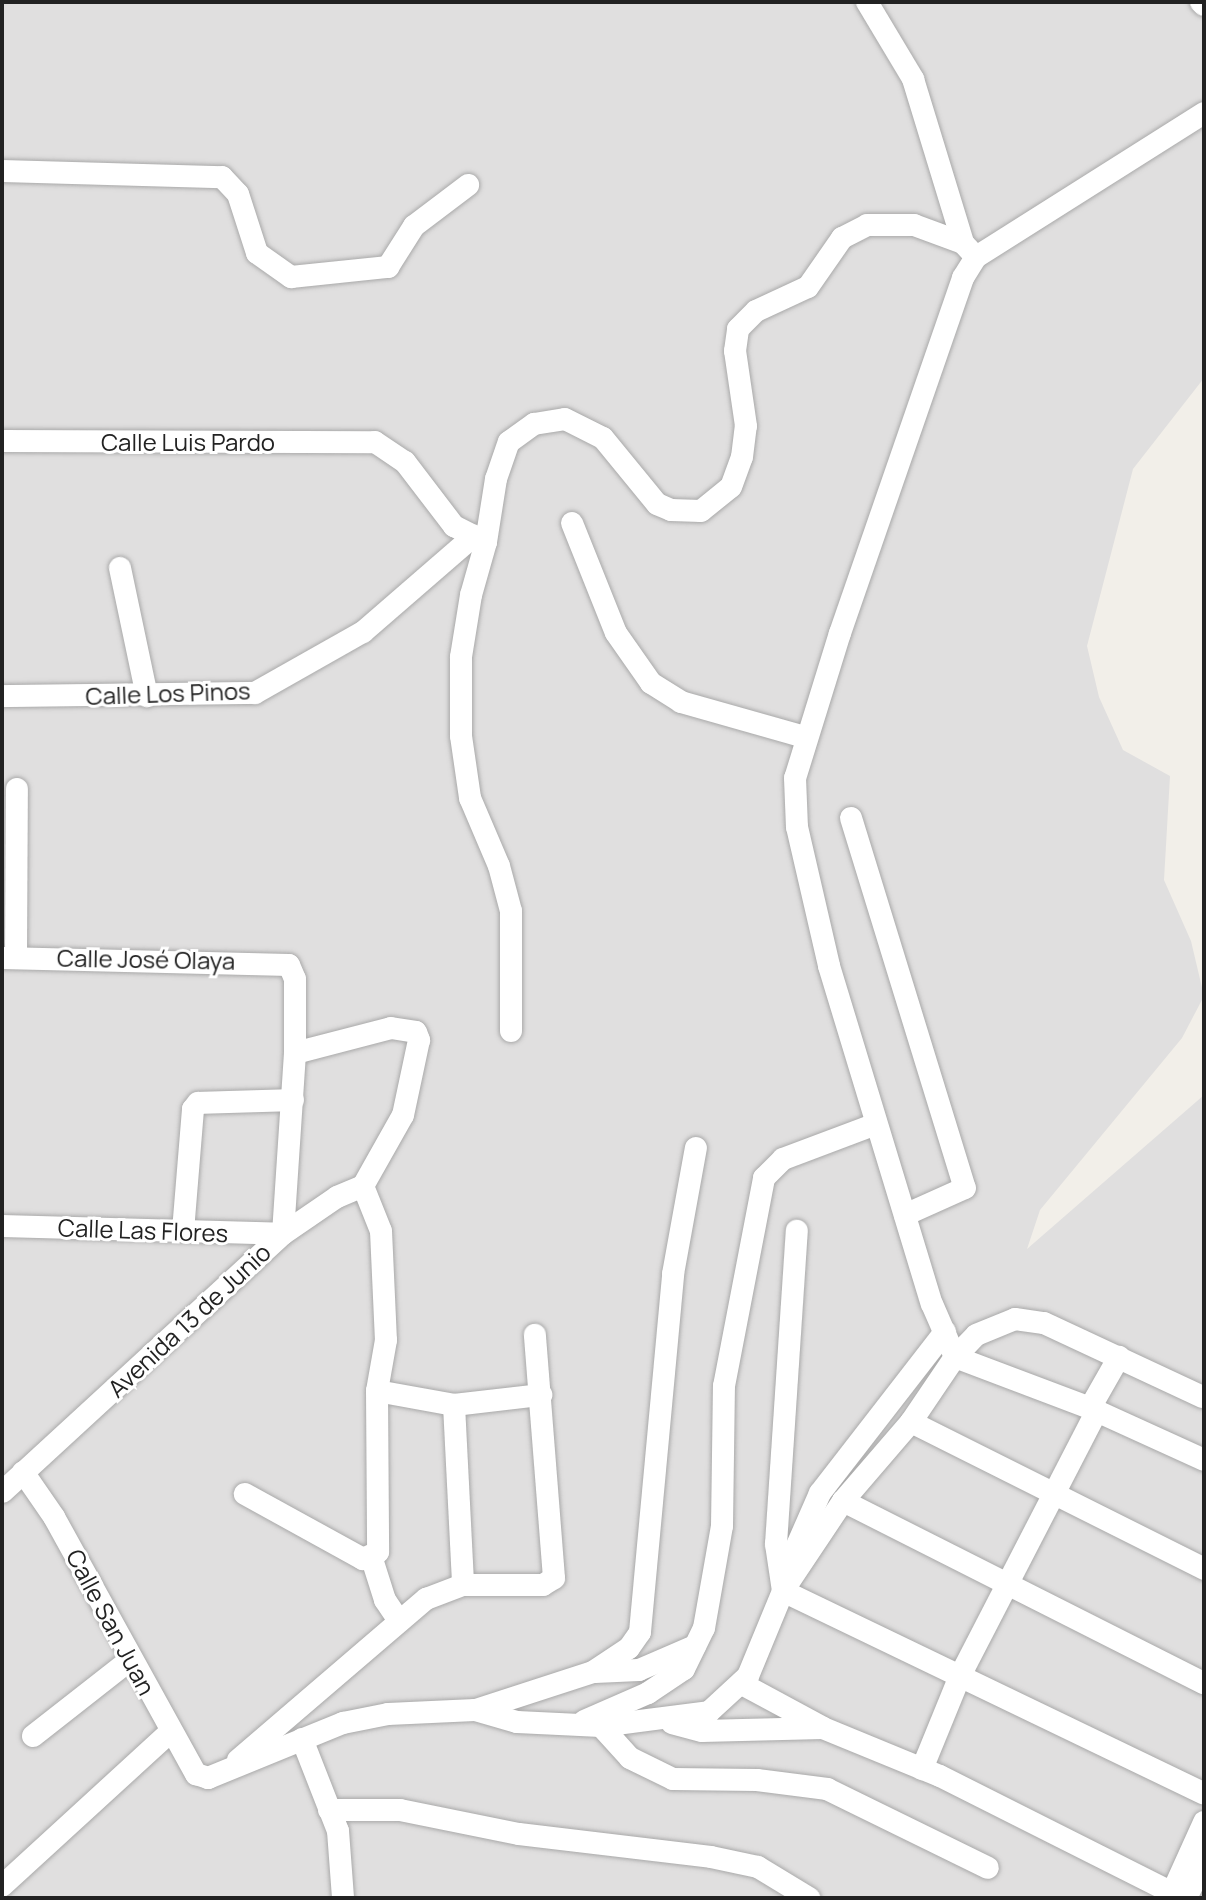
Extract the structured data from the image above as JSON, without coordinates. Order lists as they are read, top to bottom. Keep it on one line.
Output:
{"streets":{"street":["Calle Luis Pardo","Calle Los Pinos","Calle José Olaya","Calle Las Flores","Avenida 13 de Junio","Calle San Juan"]},"crossings":[["Calle Luis Pardo","Calle Los Pinos"],["Calle José Olaya","Avenida 13 de Junio"],["Calle Las Flores","Avenida 13 de Junio"],["Avenida 13 de Junio","Calle San Juan"]]}
